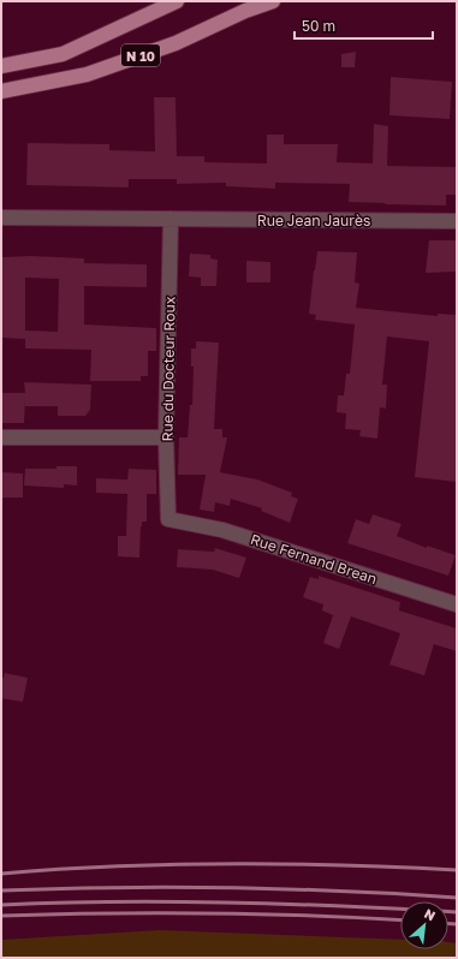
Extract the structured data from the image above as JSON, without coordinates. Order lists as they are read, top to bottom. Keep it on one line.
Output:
{"streets":{"main road":["N 10"],"street":["Rue Jean Jaurès","Rue du Docteur Roux","Rue Fernand Brean"]},"crossings":[["Rue Jean Jaurès","Rue du Docteur Roux"],["Rue du Docteur Roux","Rue Fernand Brean"]],"scale_bar":"50 m","north":"top right"}
